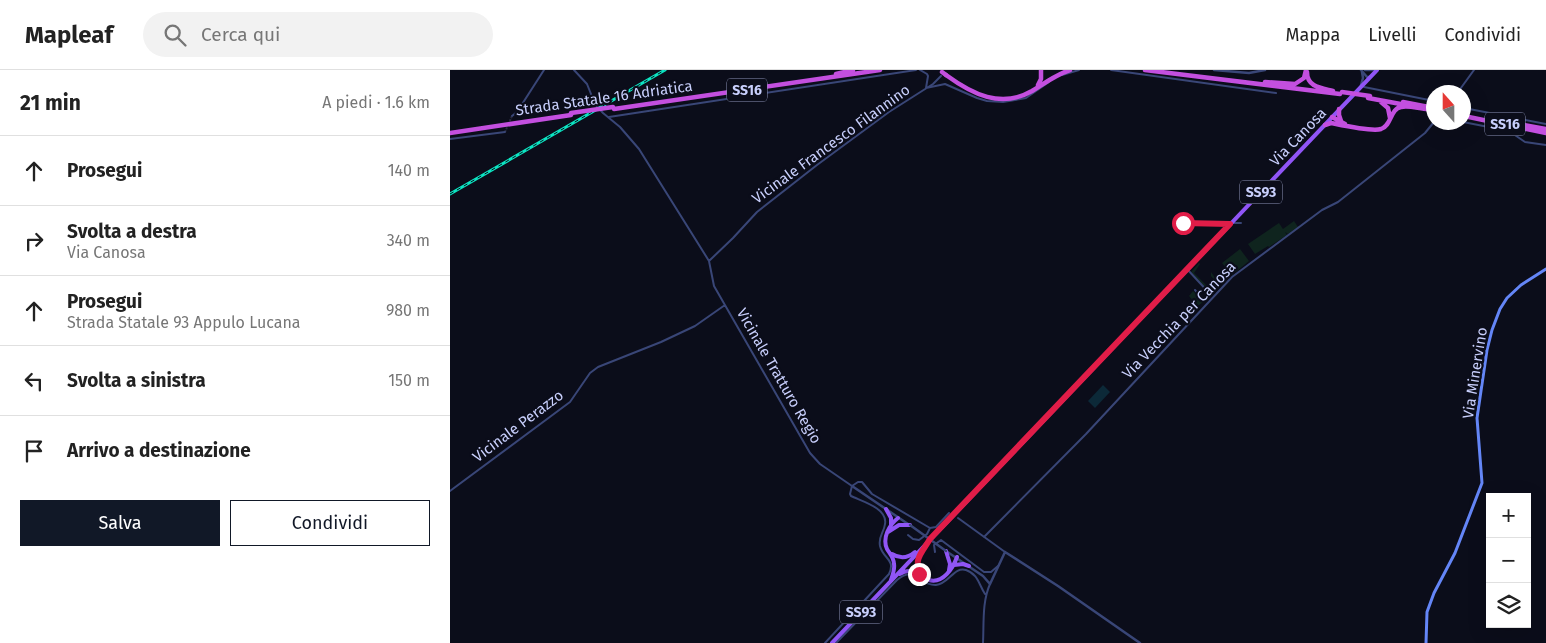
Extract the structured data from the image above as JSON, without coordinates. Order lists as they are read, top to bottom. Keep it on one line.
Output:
{"streets":{"highway":["SS16","Strada Statale 16 Adriatica"],"main road":["Via Canosa","SS93","Via Minervino"],"street":["Vicinale Francesco Filannino","Via Vecchia per Canosa","Vicinale Tratturo Regio","Vicinale Perazzo"]},"crossings":[["SS16","Strada Statale 16 Adriatica"],["Via Canosa","SS93"],["Vicinale Francesco Filannino","Vicinale Tratturo Regio"],["Vicinale Tratturo Regio","Vicinale Perazzo"]],"north":"top","page":{"header":"Mapleaf","search":"Cerca qui","nav":["Mappa","Livelli","Condividi"],"heading":["21 min","A piedi · 1.6 km"],"list":[["Prosegui","140 m"],["Svolta a destra","Via Canosa","340 m"],["Prosegui","Strada Statale 93 Appulo Lucana","980 m"],["Svolta a sinistra","150 m"],"Arrivo a destinazione"],"buttons":["Salva","Condividi"],"map_buttons":["+","−"]}}
